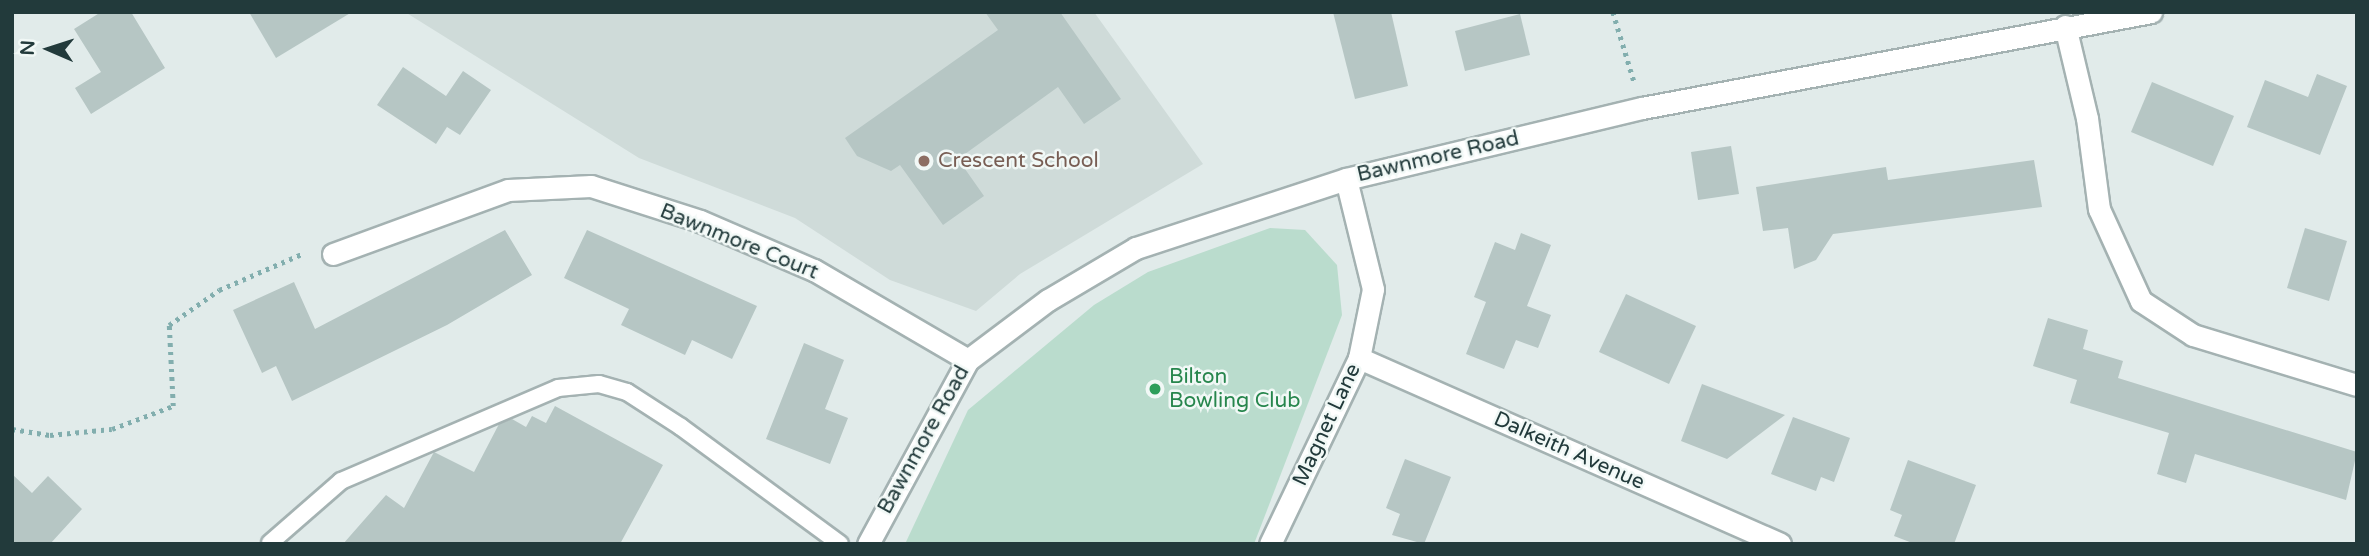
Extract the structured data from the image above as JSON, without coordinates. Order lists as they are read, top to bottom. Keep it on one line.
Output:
{"streets":{"street":["Bawnmore Road","Bawnmore Court","Magnet Lane","Dalkeith Avenue"]},"crossings":[["Bawnmore Road","Bawnmore Court"],["Bawnmore Road","Magnet Lane"],["Magnet Lane","Dalkeith Avenue"]],"places":["Crescent School","Bilton Bowling Club"],"north":"left"}
